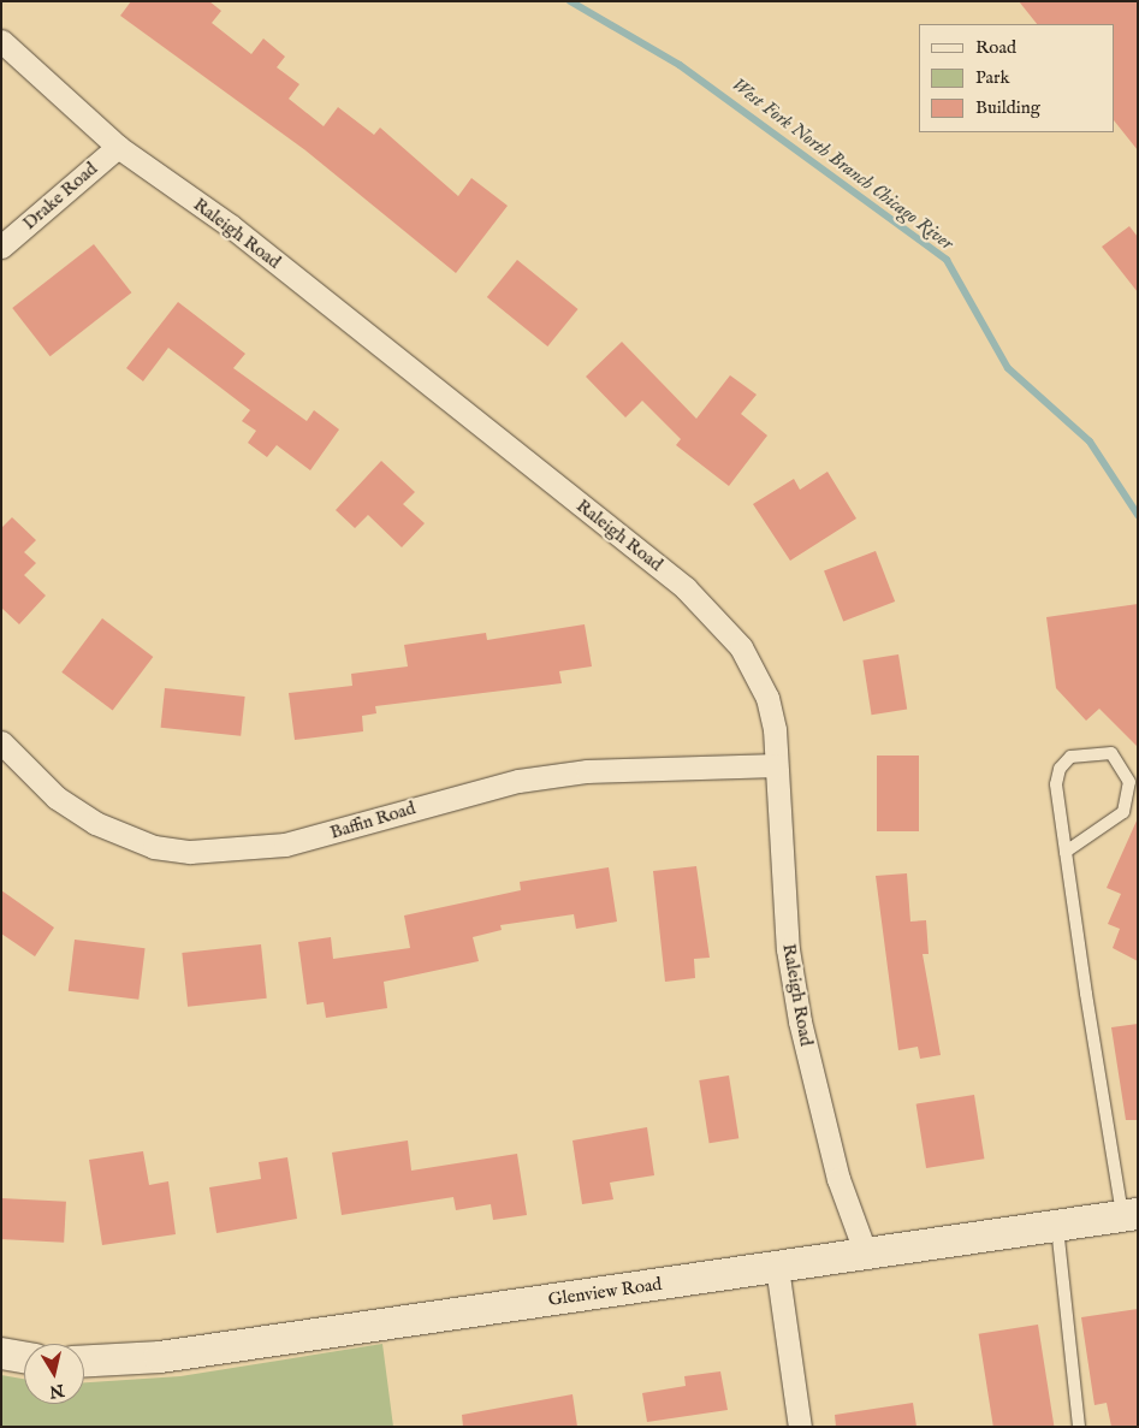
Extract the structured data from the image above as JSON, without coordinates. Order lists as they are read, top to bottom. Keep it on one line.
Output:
{"streets":{"main road":["Glenview Road"],"street":["Drake Road","Raleigh Road","Baffin Road"]},"crossings":[["Drake Road","Raleigh Road"],["Raleigh Road","Baffin Road"],["Raleigh Road","Glenview Road"]],"water":["West Fork North Branch Chicago River"],"legend":["Road","Park","Building"],"north":"bottom"}
